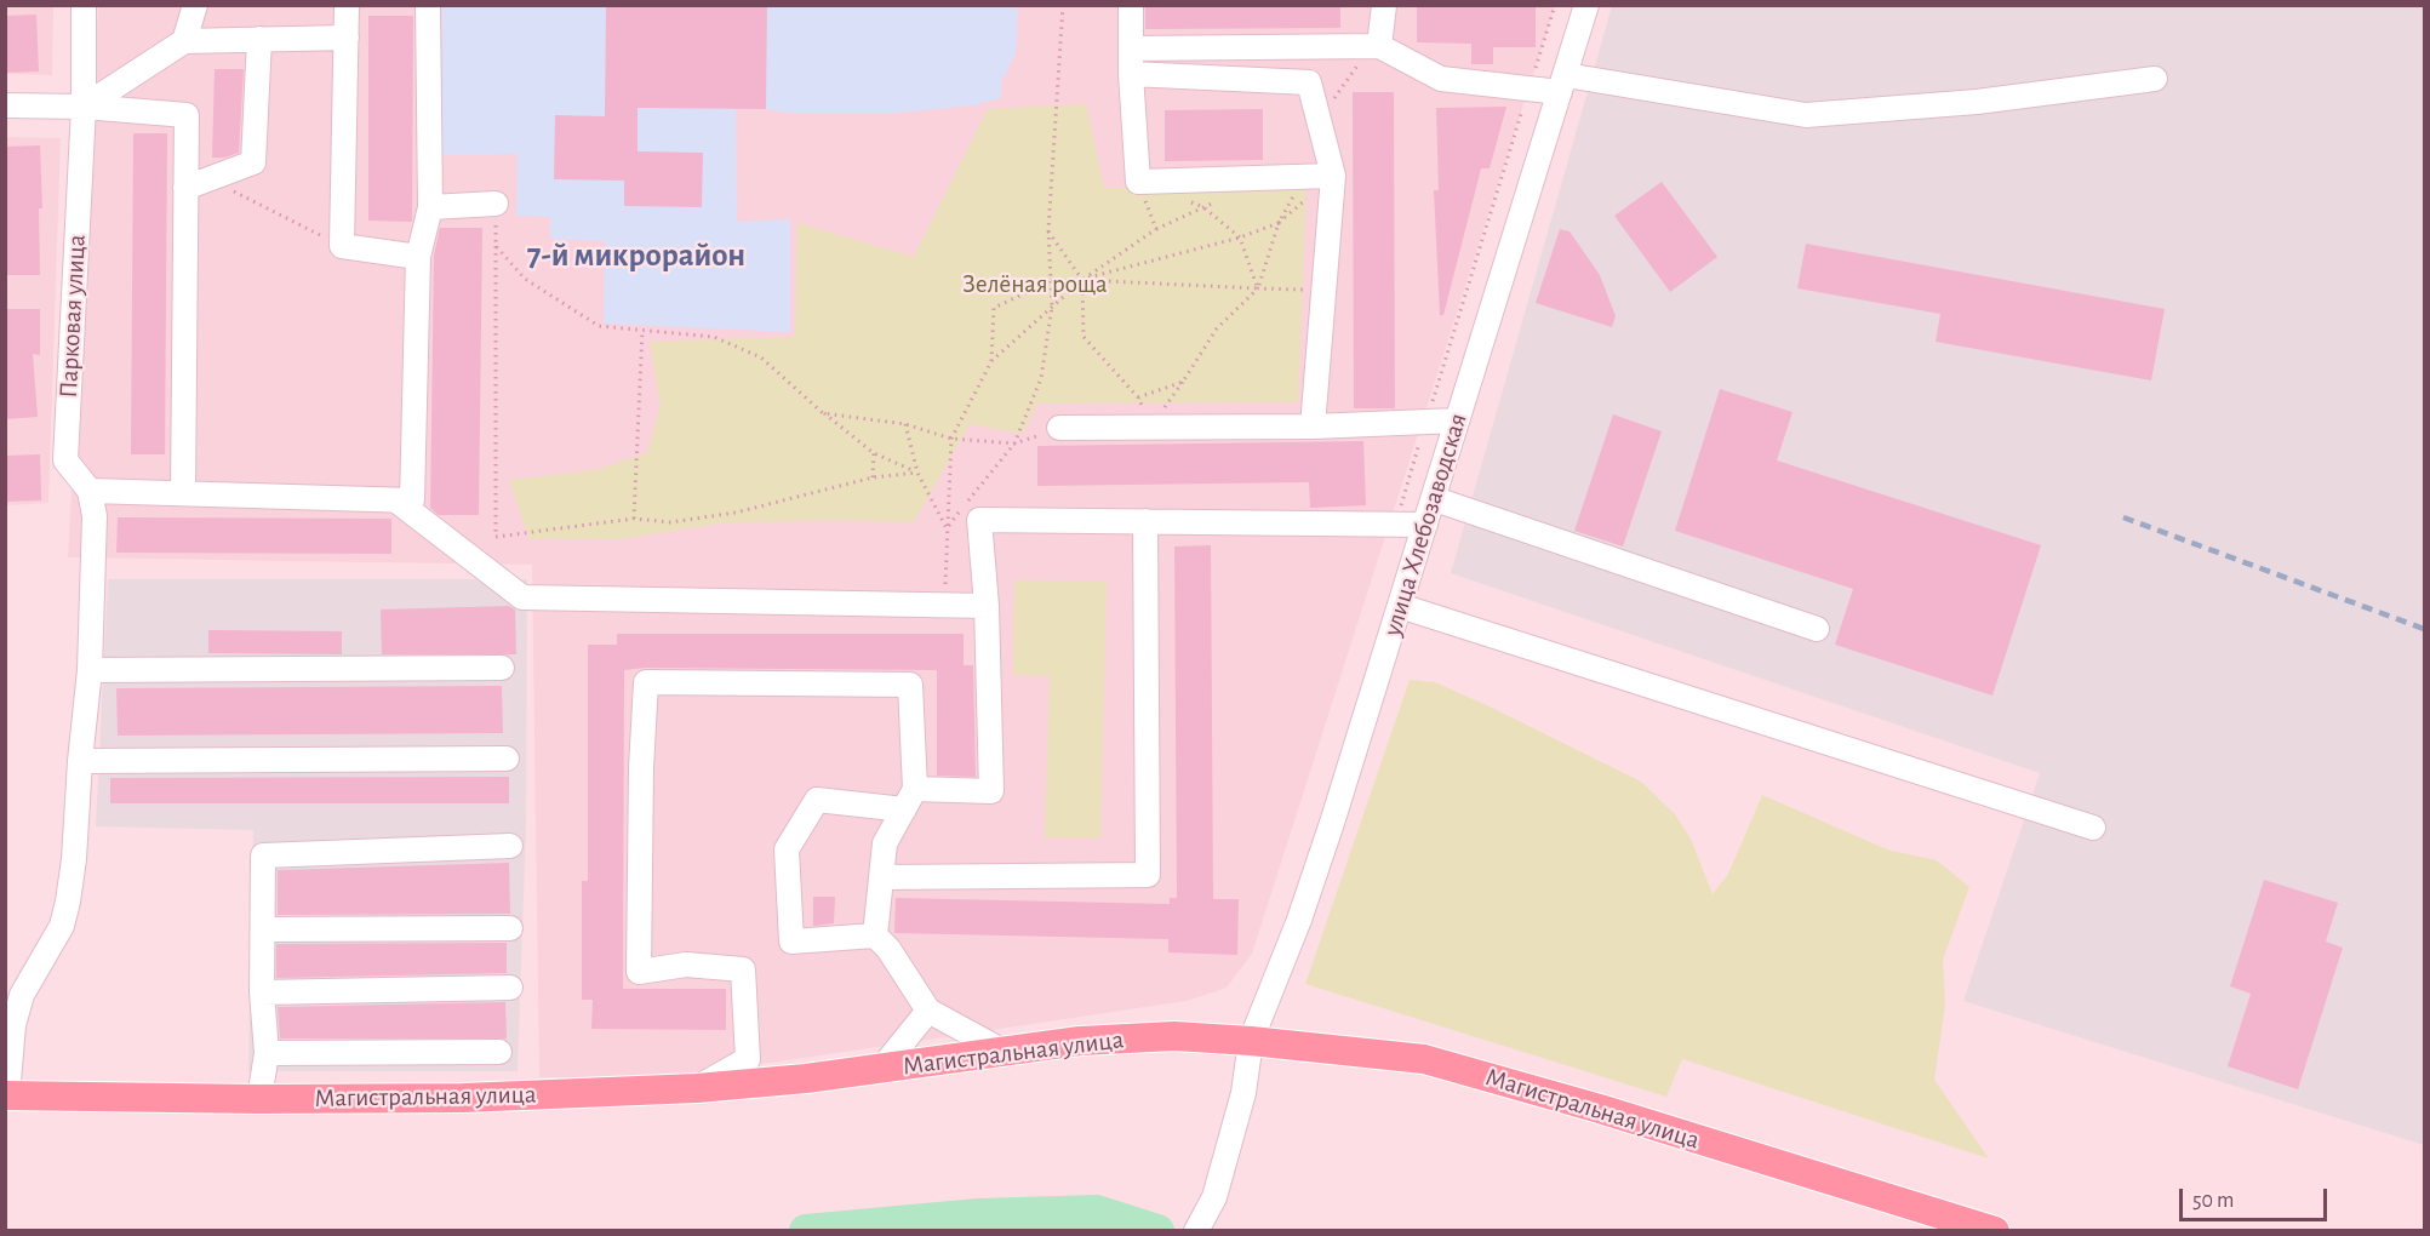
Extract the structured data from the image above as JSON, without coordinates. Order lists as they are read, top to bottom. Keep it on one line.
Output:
{"streets":{"main road":["Магистральная улица"],"street":["Парковая улица","улица Хлебозаводская"]},"crossings":[["Парковая улица","Магистральная улица"],["улица Хлебозаводская","Магистральная улица"]],"districts":["7-й микрорайон"],"parks":["Зелёная роща"],"scale_bar":"50 m"}
